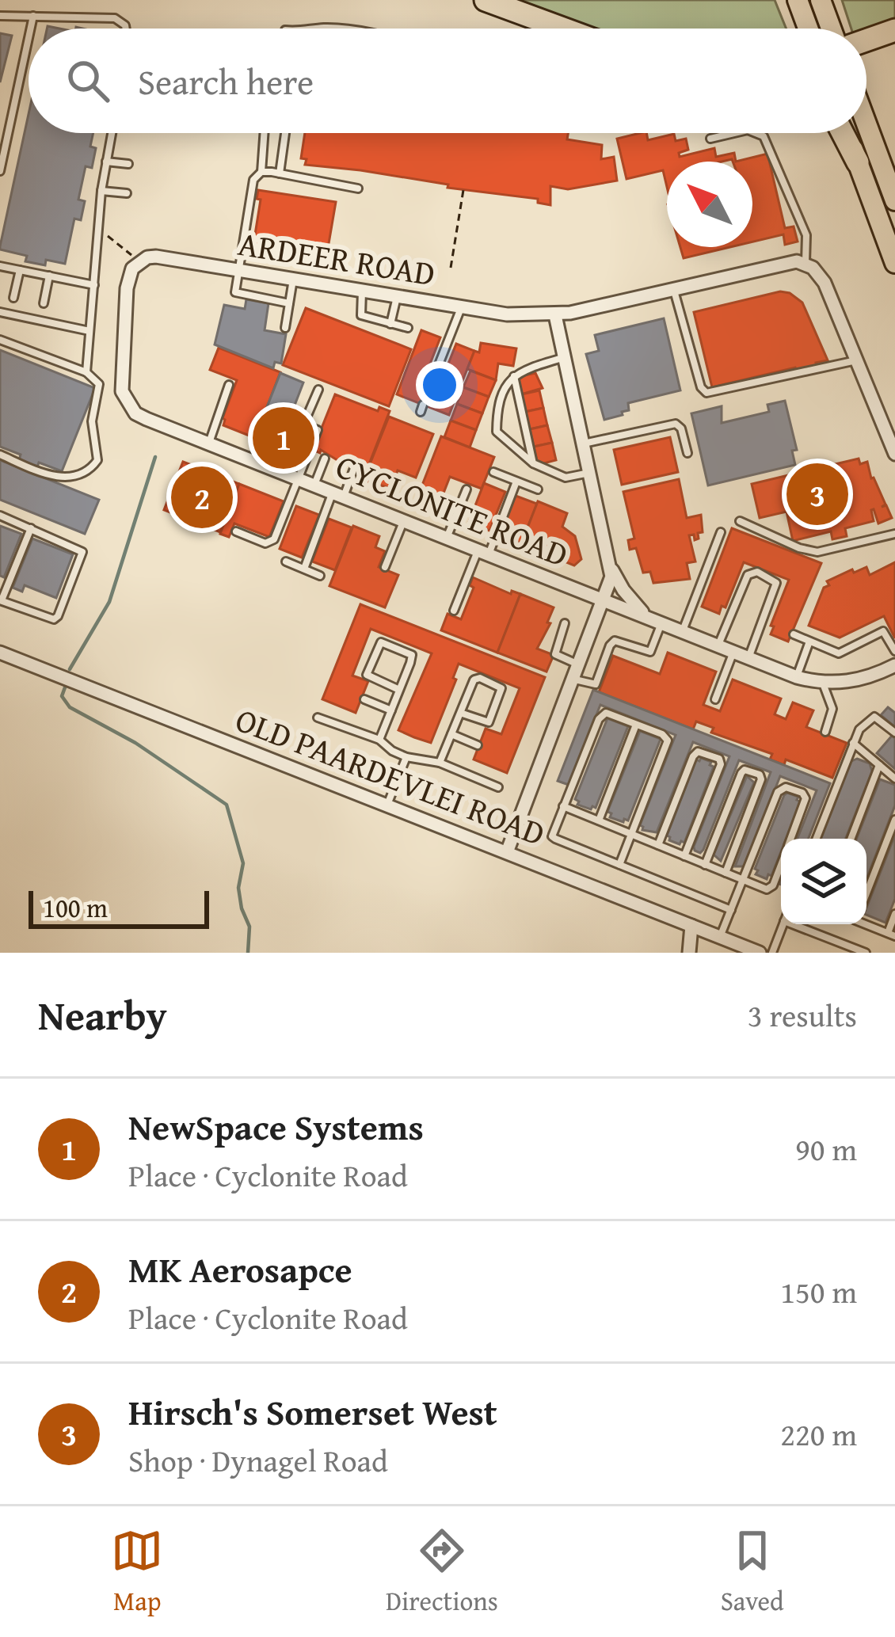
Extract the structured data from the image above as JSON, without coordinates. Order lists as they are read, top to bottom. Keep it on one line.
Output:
{"streets":{"street":["ARDEER ROAD","CYCLONITE ROAD","OLD PAARDEVLEI ROAD"]},"crossings":[["ARDEER ROAD","CYCLONITE ROAD"]],"scale_bar":"100 m","north":"top left","page":{"search":"Search here","pins":["1","3","2"],"scale":"100 m","heading":["Nearby","3 results"],"list":[{"mark":"1","name":"NewSpace Systems","note":"Place · Cyclonite Road","value":"90 m"},{"mark":"2","name":"MK Aerosapce","note":"Place · Cyclonite Road","value":"150 m"},{"mark":"3","name":"Hirsch's Somerset West","note":"Shop · Dynagel Road","value":"220 m"}],"nav":["Map","Directions","Saved"]}}
